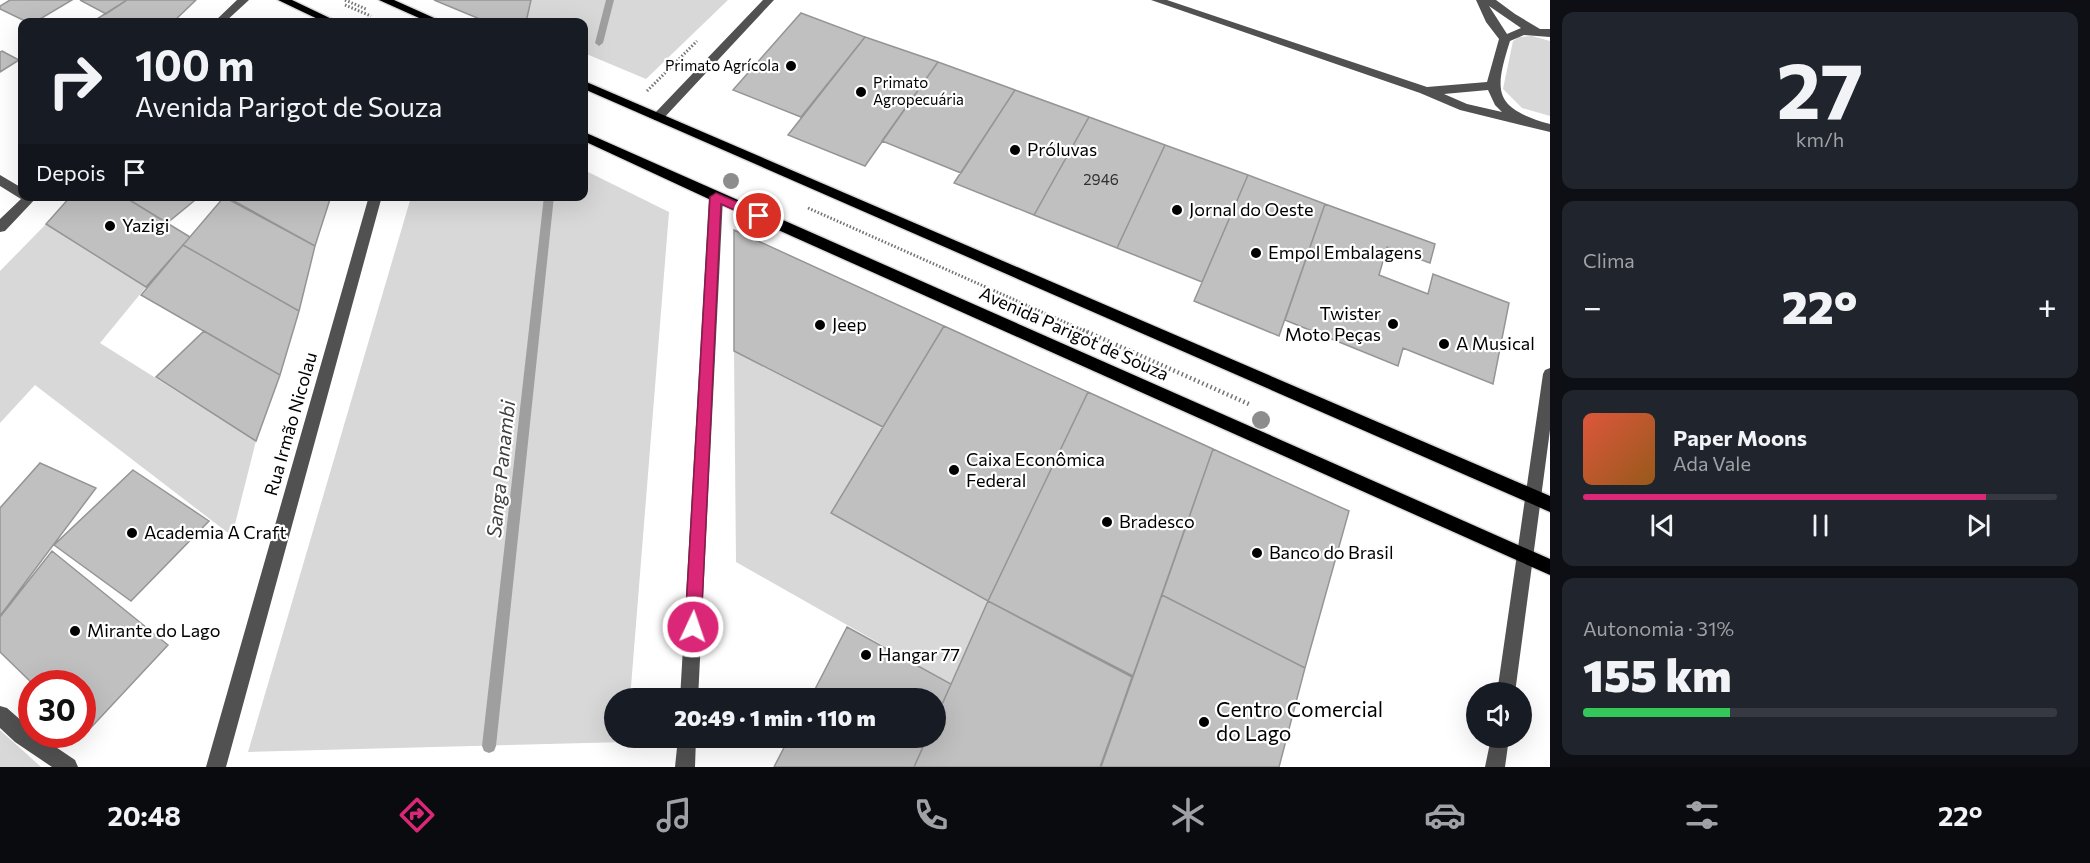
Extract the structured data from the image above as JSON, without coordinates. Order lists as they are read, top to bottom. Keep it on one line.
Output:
{"streets":{"main road":["Avenida Parigot de Souza"],"street":["Rua Irmão Nicolau"]},"water":["Sanga Panambi"],"places":["Primato Agrícola","Primato Agropecuária","Próluvas","Jornal do Oeste","Yazigi","Empol Embalagens","Twister Moto Peças","Jeep","A Musical","Caixa Econômica Federal","Bradesco","Academia A Craft","Banco do Brasil","Mirante do Lago","Hangar 77","Centro Comercial do Lago"],"house_numbers":["2946"],"page":{"tile":[["27","km/h"],"Clima",["Autonomia · 31%","155 km"]],"turn":["100 m","Avenida Parigot de Souza"],"then":"Depois","heat":["−","22°","+"],"song":["Paper Moons","Ada Vale"],"limit":"30","trip":"20:49 · 1 min · 110 m","tabs":["20:48","22°"]}}
